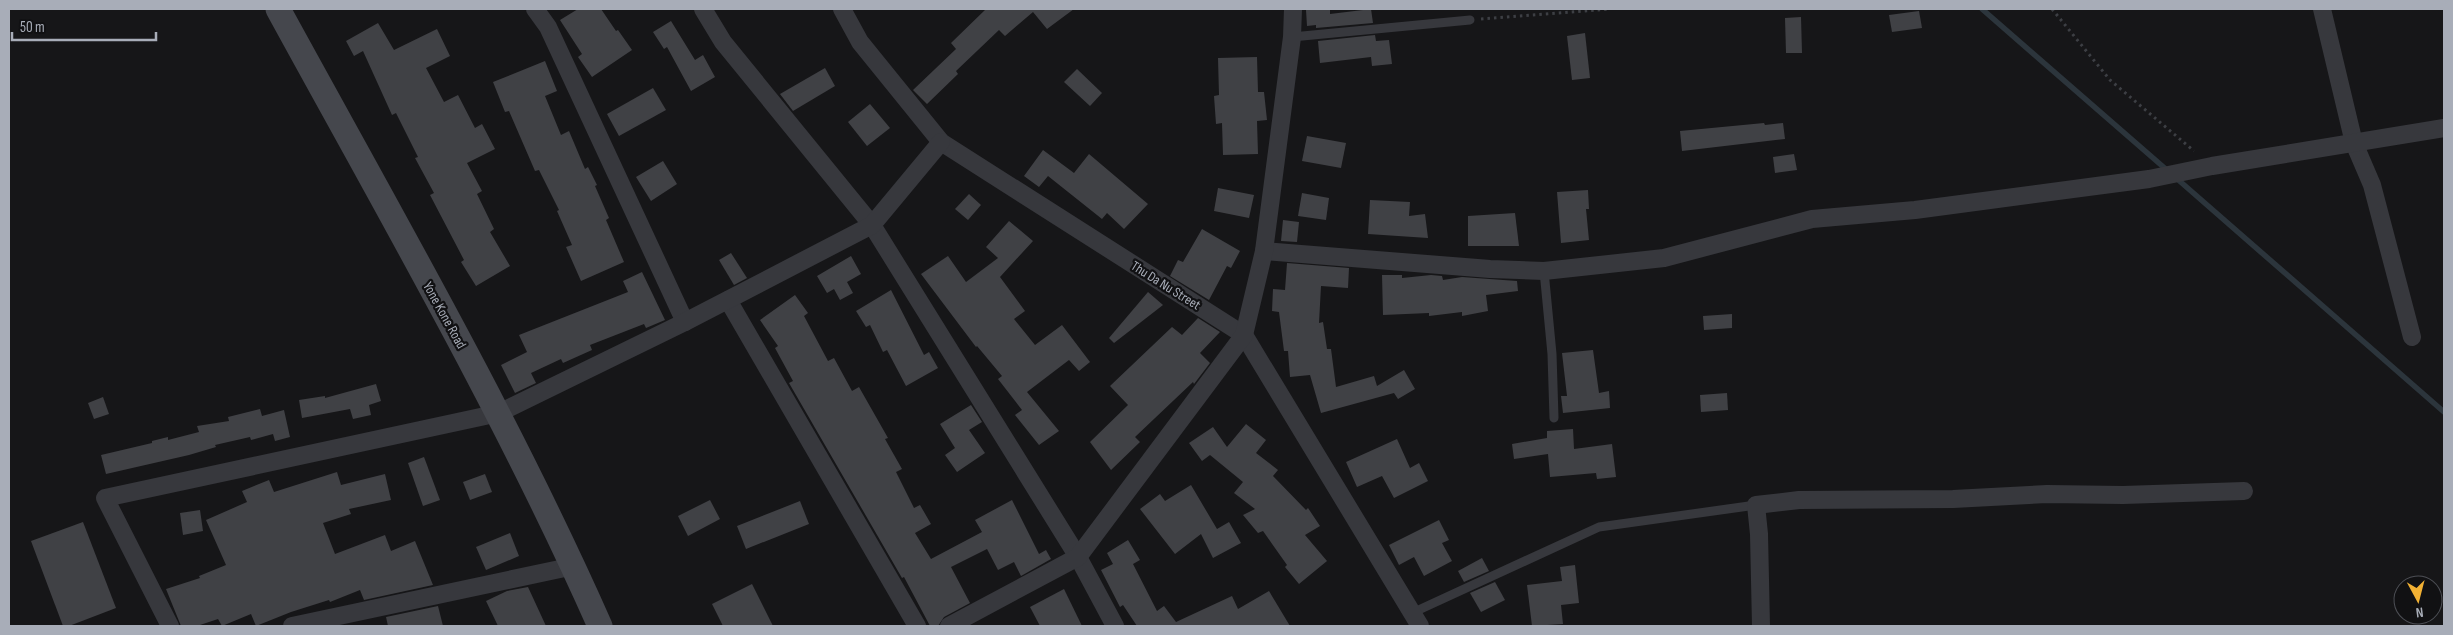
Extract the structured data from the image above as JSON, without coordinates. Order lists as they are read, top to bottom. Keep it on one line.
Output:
{"streets":{"street":["Thu Da Nu Street","Yone Kone Road"]},"scale_bar":"50 m","north":"bottom"}
